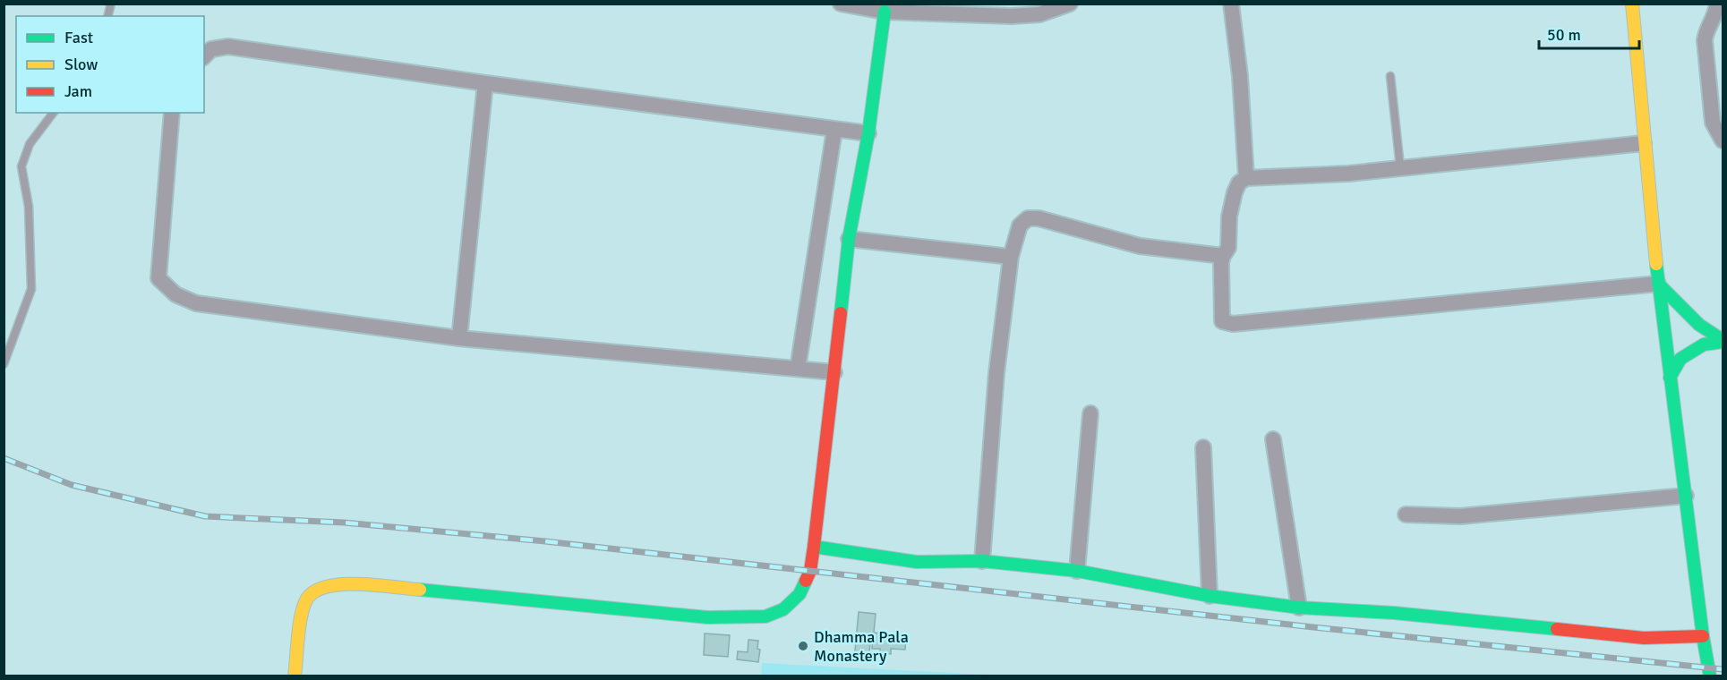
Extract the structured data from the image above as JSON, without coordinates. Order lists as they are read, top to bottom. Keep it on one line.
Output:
{"places":["Dhamma Pala Monastery"],"legend":["Fast","Slow","Jam"],"scale_bar":"50 m"}
